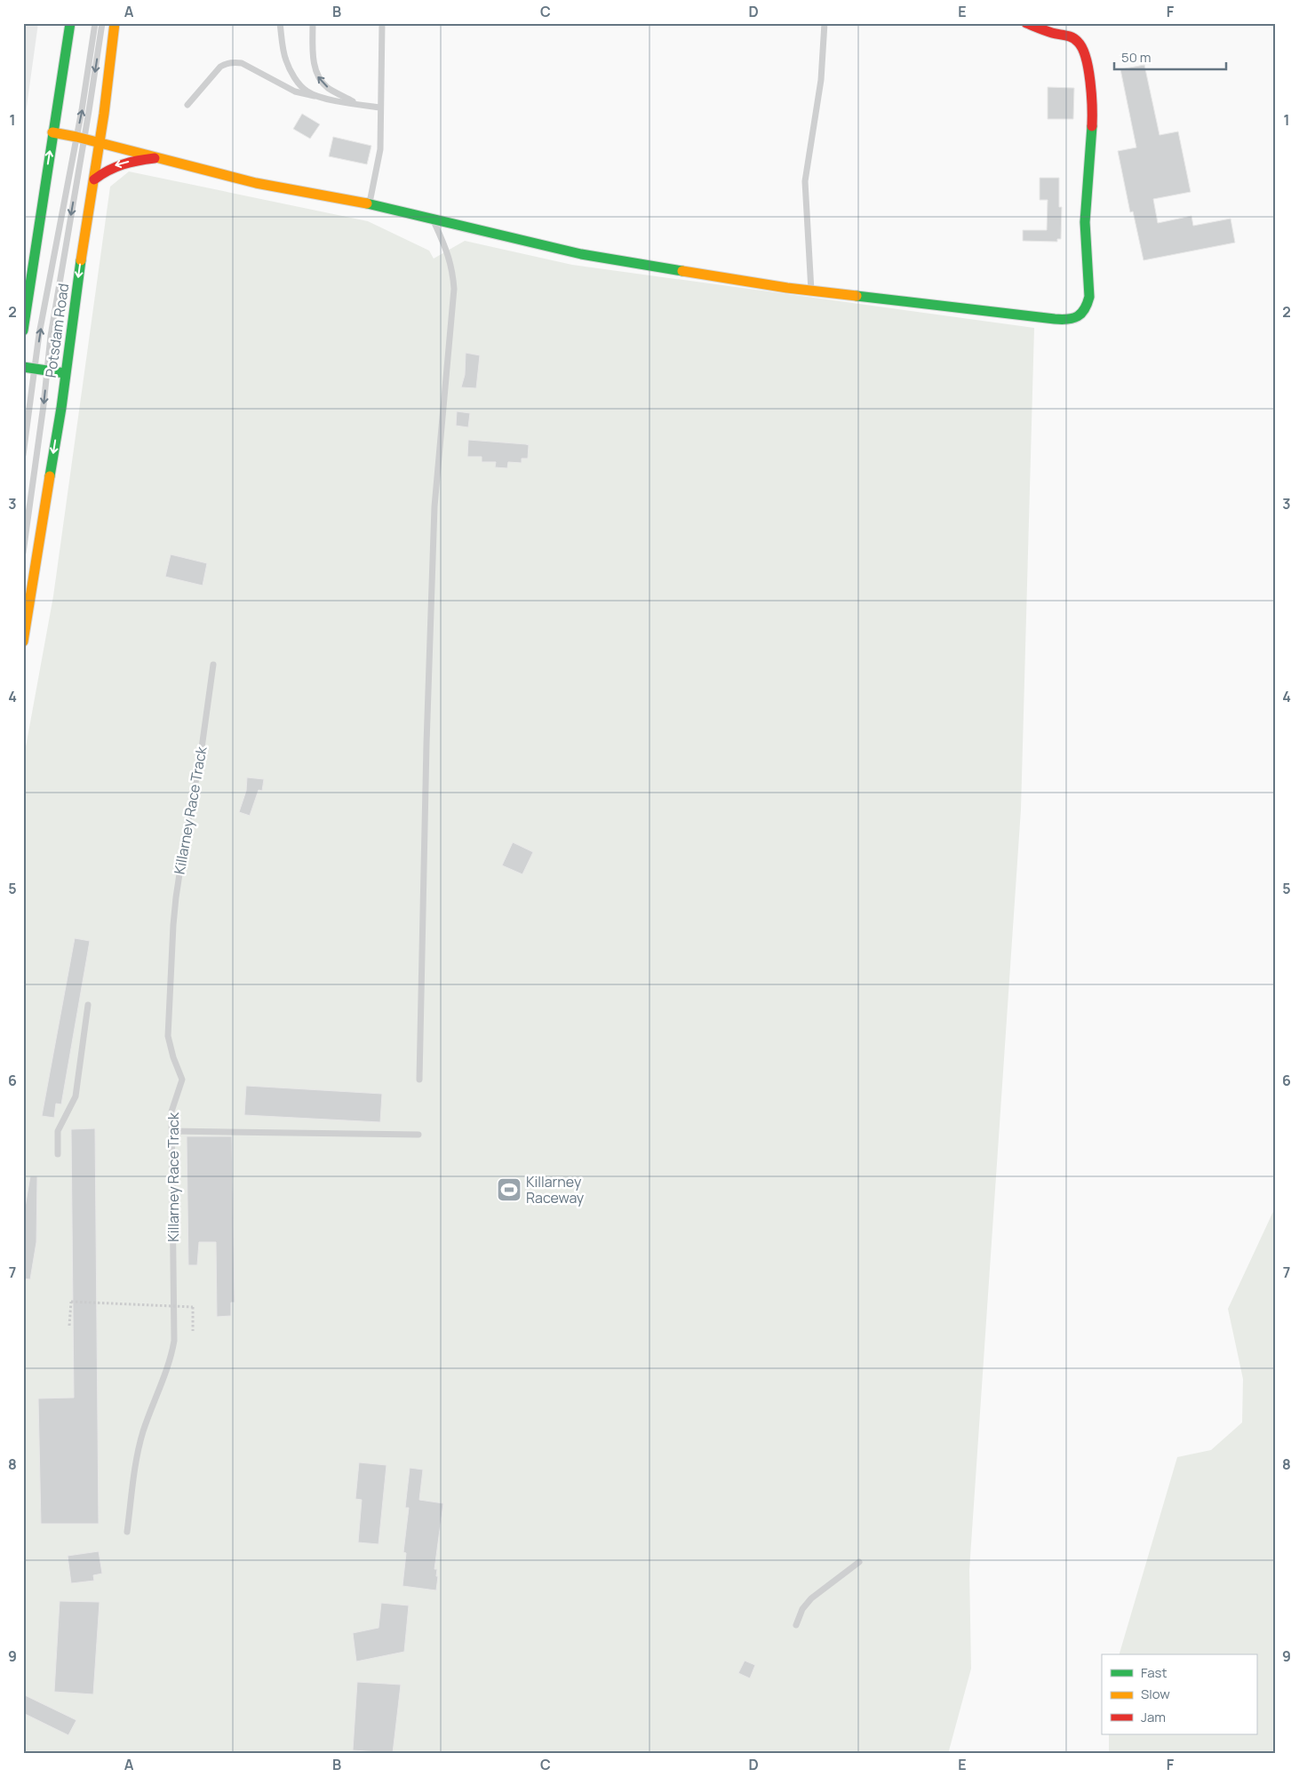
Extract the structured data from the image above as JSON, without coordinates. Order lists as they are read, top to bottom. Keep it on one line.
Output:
{"streets":{"street":["Potsdam Road"],"lane":["Killarney Race Track"]},"places":{"sports":["Killarney Raceway"]},"legend":["Fast","Slow","Jam"],"scale_bar":"50 m","grid":{"columns":["A","B","C","D","E","F"],"rows":["1","2","3","4","5","6","7","8","9"]}}
